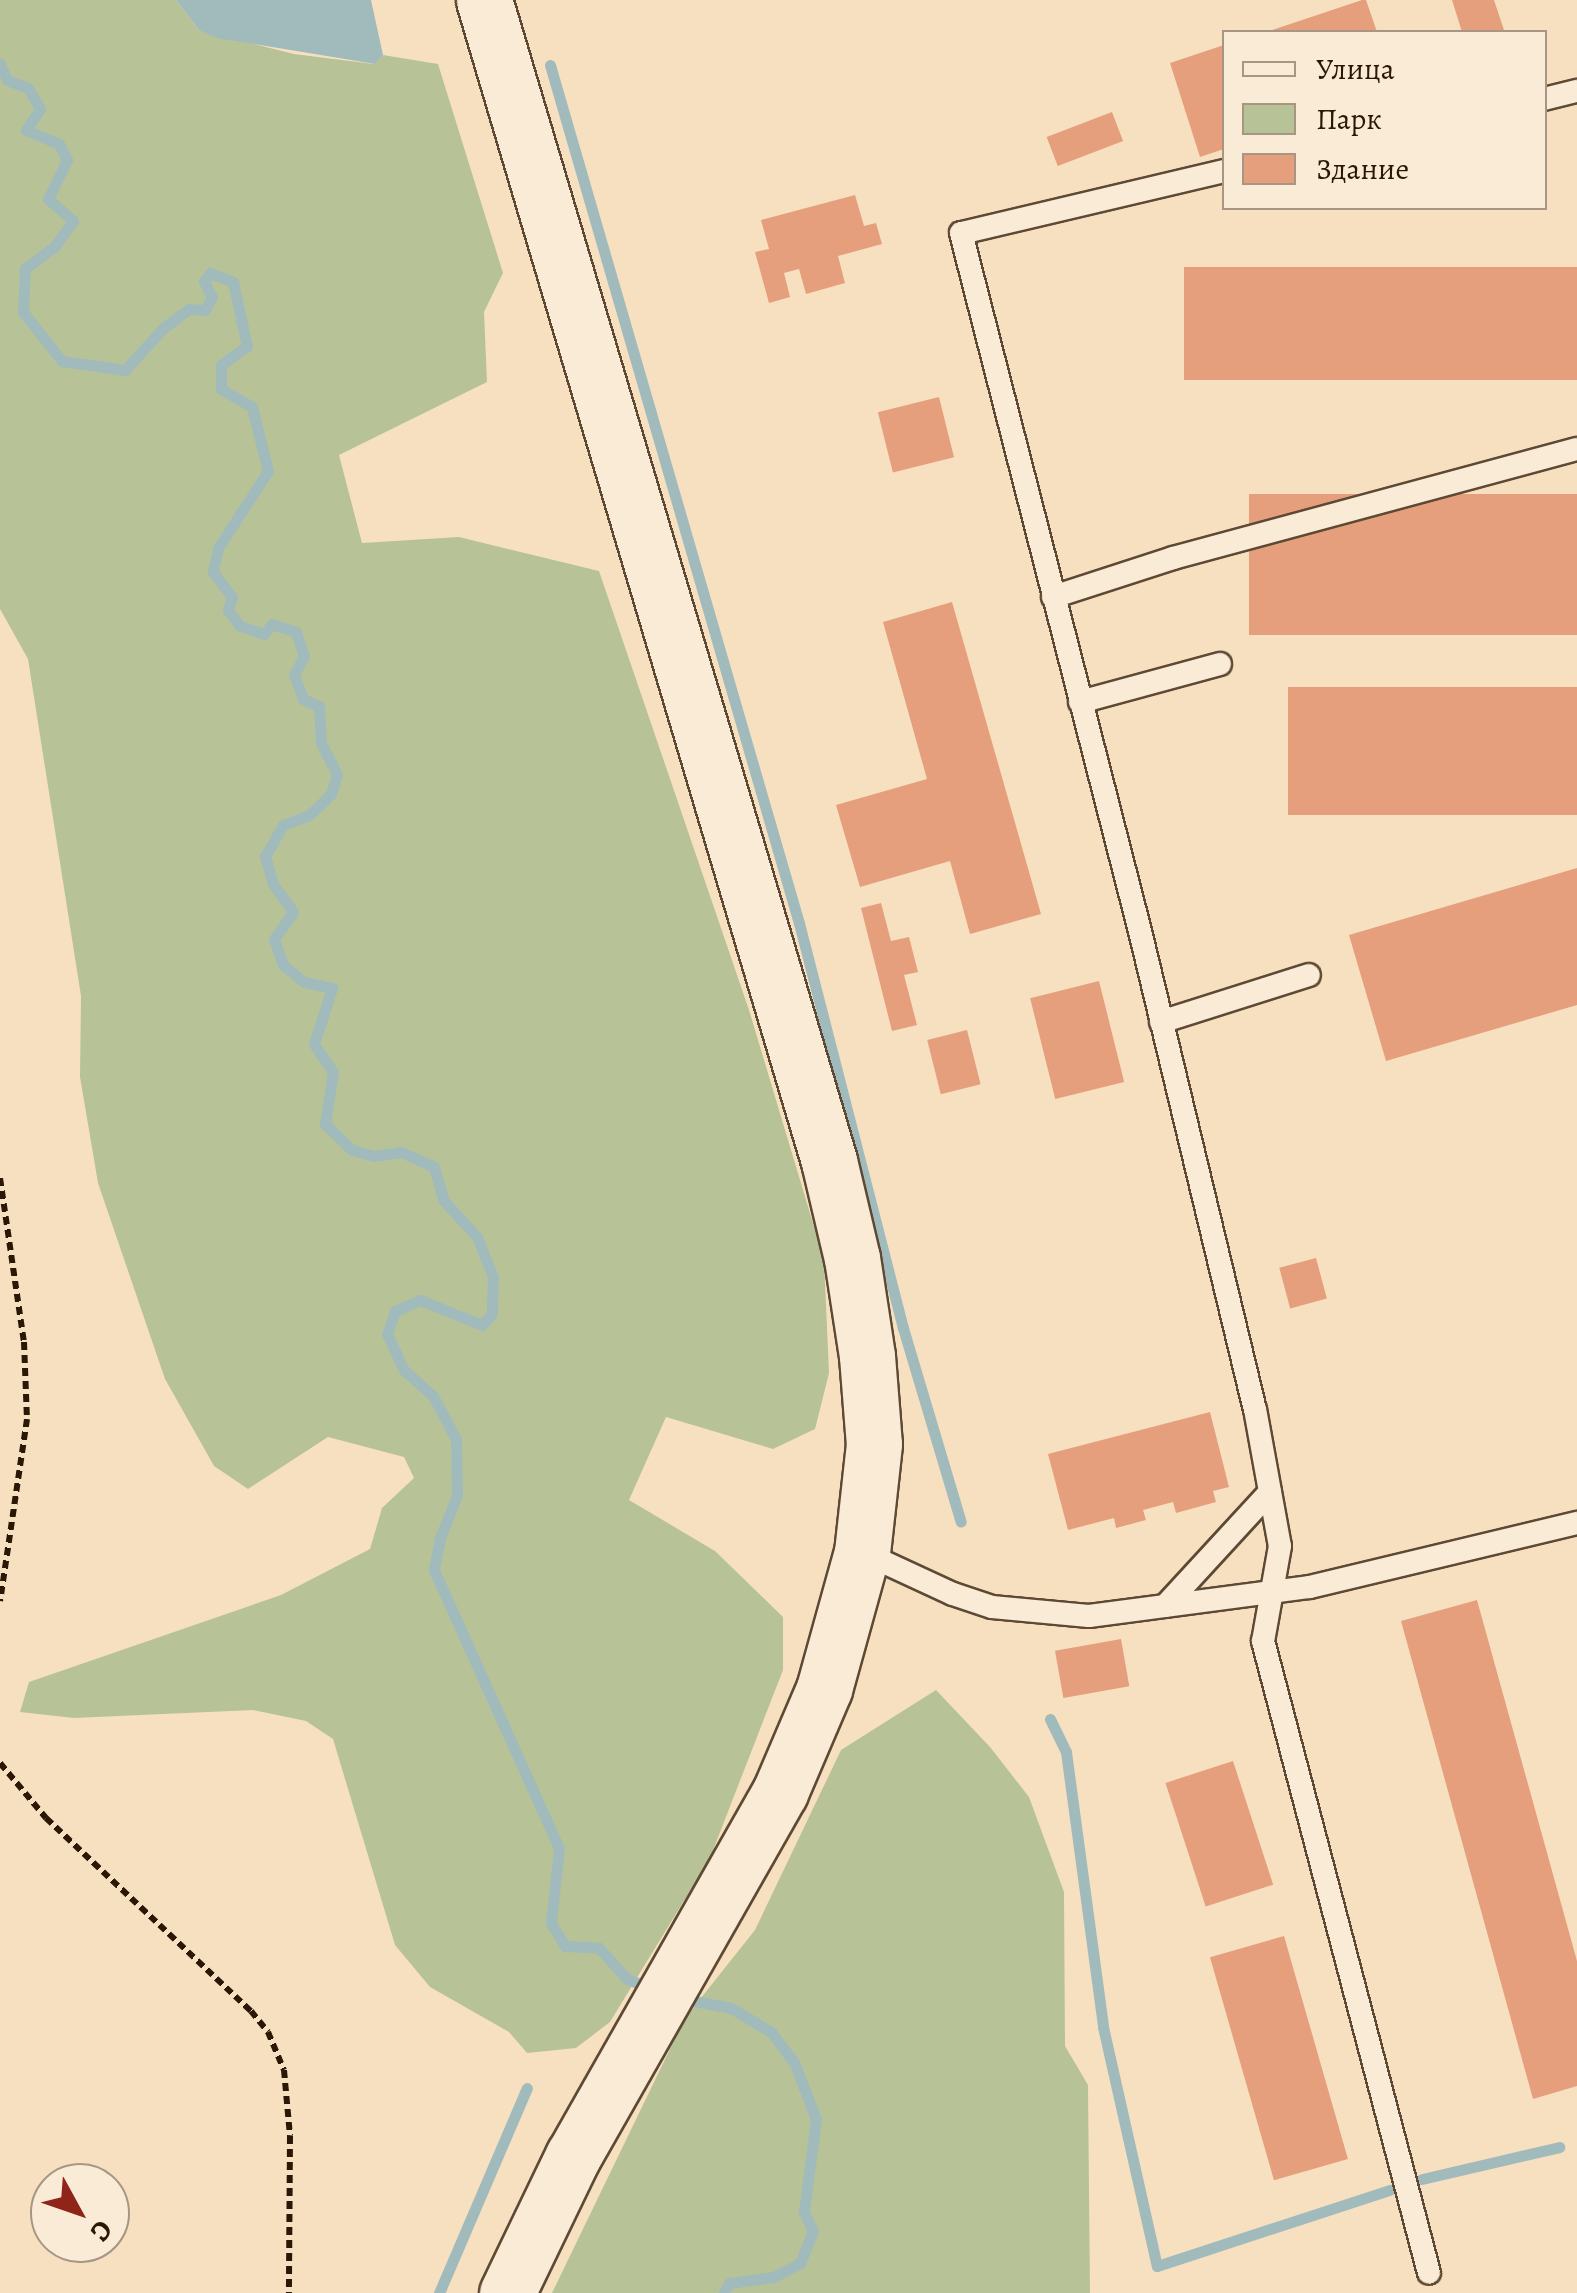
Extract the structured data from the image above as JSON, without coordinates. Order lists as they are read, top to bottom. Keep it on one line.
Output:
{"legend":["Улица","Парк","Здание"],"north":"bottom right"}
